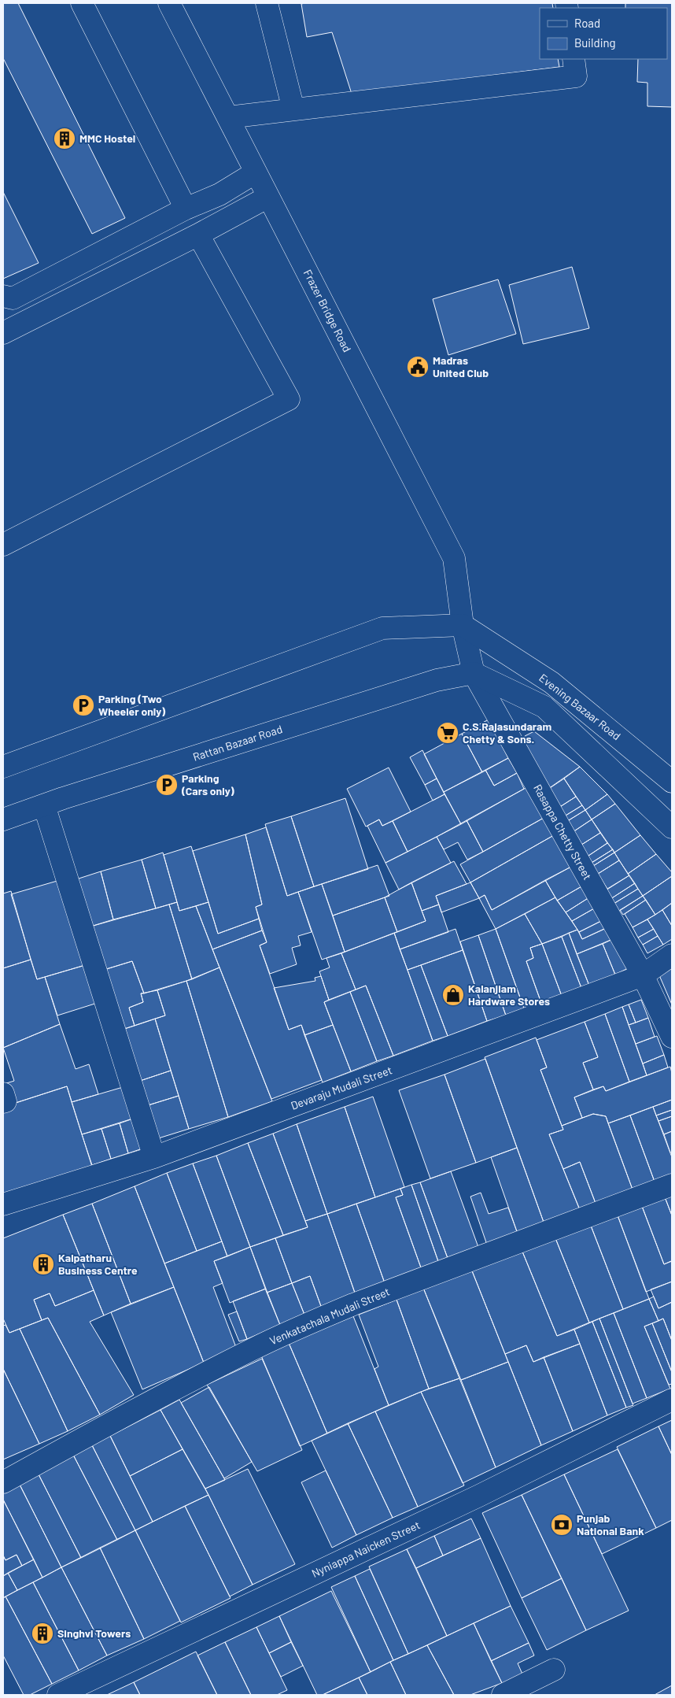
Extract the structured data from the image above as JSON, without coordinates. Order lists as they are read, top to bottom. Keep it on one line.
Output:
{"streets":{"street":["Frazer Bridge Road","Evening Bazaar Road","Rattan Bazaar Road","Rasappa Chetty Street","Devaraju Mudali Street","Venkatachala Mudali Street","Nyniappa Naicken Street"]},"crossings":[["Frazer Bridge Road","Evening Bazaar Road"],["Frazer Bridge Road","Rasappa Chetty Street"],["Evening Bazaar Road","Rattan Bazaar Road"],["Evening Bazaar Road","Rasappa Chetty Street"],["Rattan Bazaar Road","Rasappa Chetty Street"],["Rasappa Chetty Street","Devaraju Mudali Street"]],"places":{"building":["MMC Hostel","Kalpatharu Business Centre","Singhvi Towers"],"public building":["Madras United Club"],"parking":["Parking (Two Wheeler only)","Parking (Cars only)"],"supermarket":["C.S.Rajasundaram Chetty & Sons."],"shop":["Kalanjiam Hardware Stores"],"bank":["Punjab National Bank"]},"legend":["Road","Building"]}
